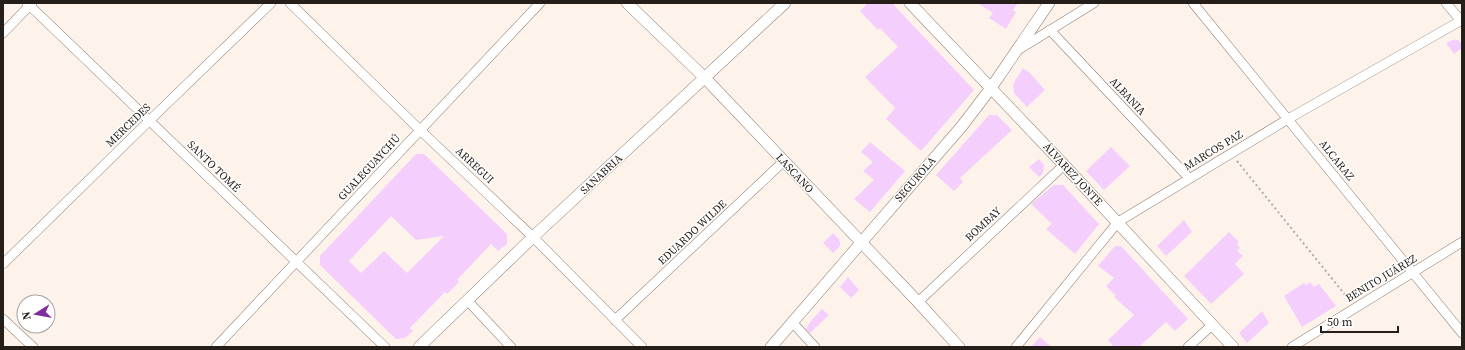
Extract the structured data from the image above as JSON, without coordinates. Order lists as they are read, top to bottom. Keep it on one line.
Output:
{"streets":{"street":["ALBANIA","MERCEDES","MARCOS PAZ","ALCARAZ","ARREGUI","SANTO TOMÉ","GUALEGUAYCHÚ","LASCANO","SANABRIA","ÁLVAREZ JONTE","SEGUROLA","BOMBAY","EDUARDO WILDE","BENITO JUÁREZ"]},"crossings":[["ALBANIA","MARCOS PAZ"],["MERCEDES","SANTO TOMÉ"],["MARCOS PAZ","ALCARAZ"],["MARCOS PAZ","ÁLVAREZ JONTE"],["ALCARAZ","BENITO JUÁREZ"],["ARREGUI","GUALEGUAYCHÚ"],["ARREGUI","SANABRIA"],["ARREGUI","EDUARDO WILDE"],["SANTO TOMÉ","GUALEGUAYCHÚ"],["LASCANO","SANABRIA"],["LASCANO","SEGUROLA"],["LASCANO","BOMBAY"],["LASCANO","EDUARDO WILDE"],["ÁLVAREZ JONTE","SEGUROLA"],["ÁLVAREZ JONTE","BOMBAY"]],"scale_bar":"50 m","north":"left"}
